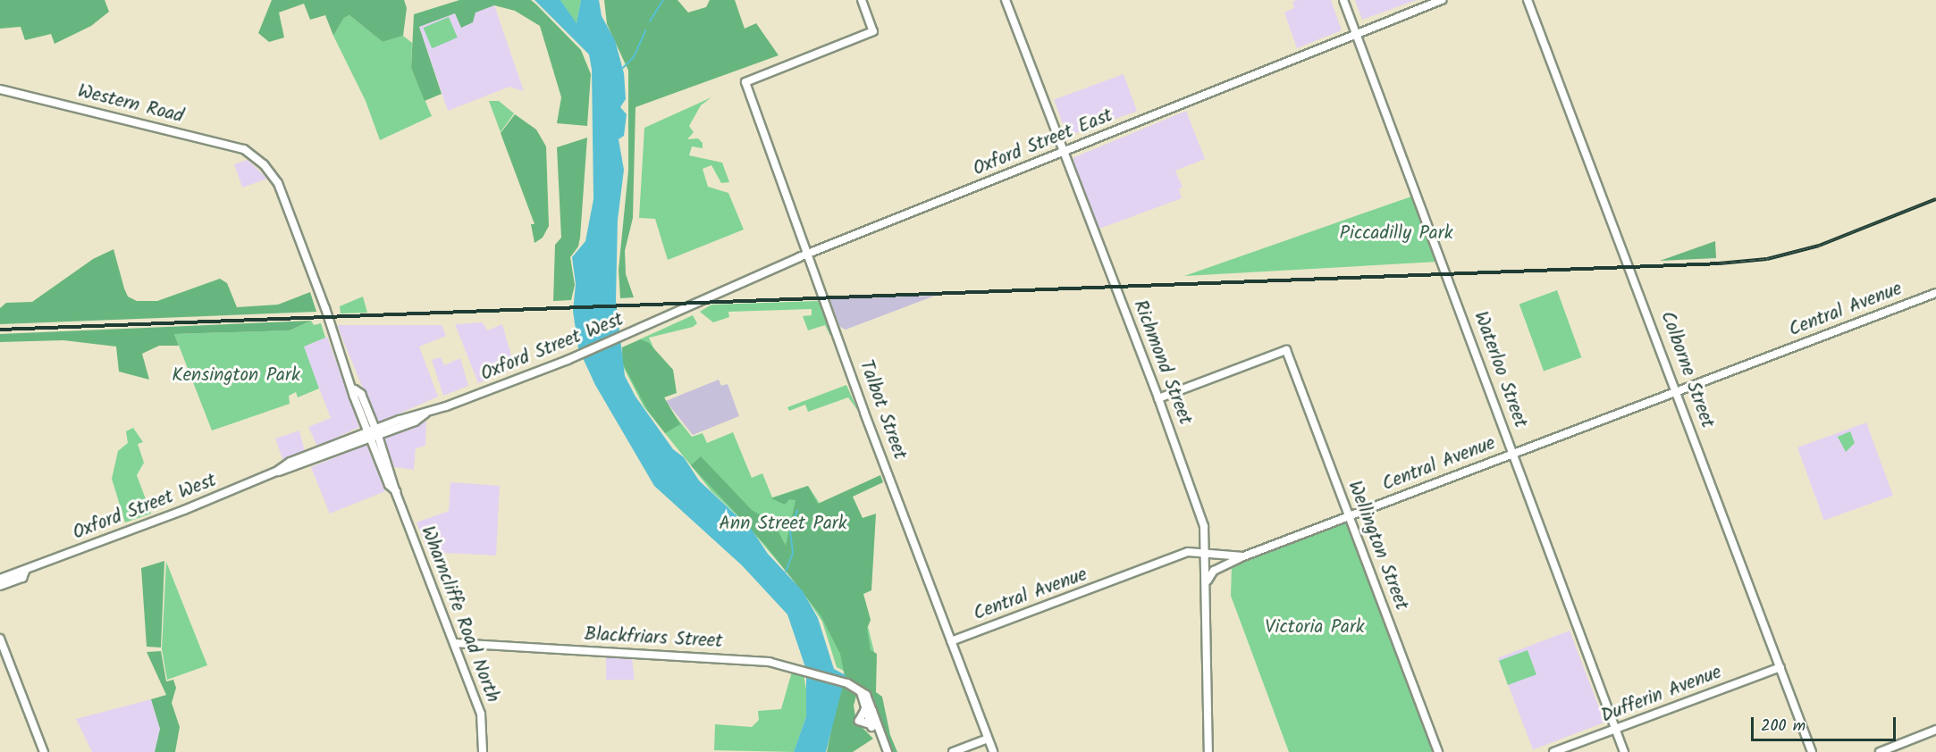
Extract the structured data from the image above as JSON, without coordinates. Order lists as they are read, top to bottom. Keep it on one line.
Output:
{"streets":{"street":["Western Road","Oxford Street East","Central Avenue","Oxford Street West","Richmond Street","Waterloo Street","Colborne Street","Talbot Street","Wellington Street","Wharncliffe Road North","Blackfriars Street","Dufferin Avenue"]},"crossings":[["Western Road","Wharncliffe Road North"],["Oxford Street East","Oxford Street West"],["Oxford Street East","Richmond Street"],["Oxford Street East","Waterloo Street"],["Oxford Street East","Talbot Street"],["Central Avenue","Richmond Street"],["Central Avenue","Waterloo Street"],["Central Avenue","Colborne Street"],["Central Avenue","Talbot Street"],["Central Avenue","Wellington Street"],["Oxford Street West","Wharncliffe Road North"],["Richmond Street","Wellington Street"],["Waterloo Street","Dufferin Avenue"],["Colborne Street","Dufferin Avenue"],["Wharncliffe Road North","Blackfriars Street"]],"parks":["Piccadilly Park","Kensington Park","Ann Street Park","Victoria Park"],"scale_bar":"200 m"}
